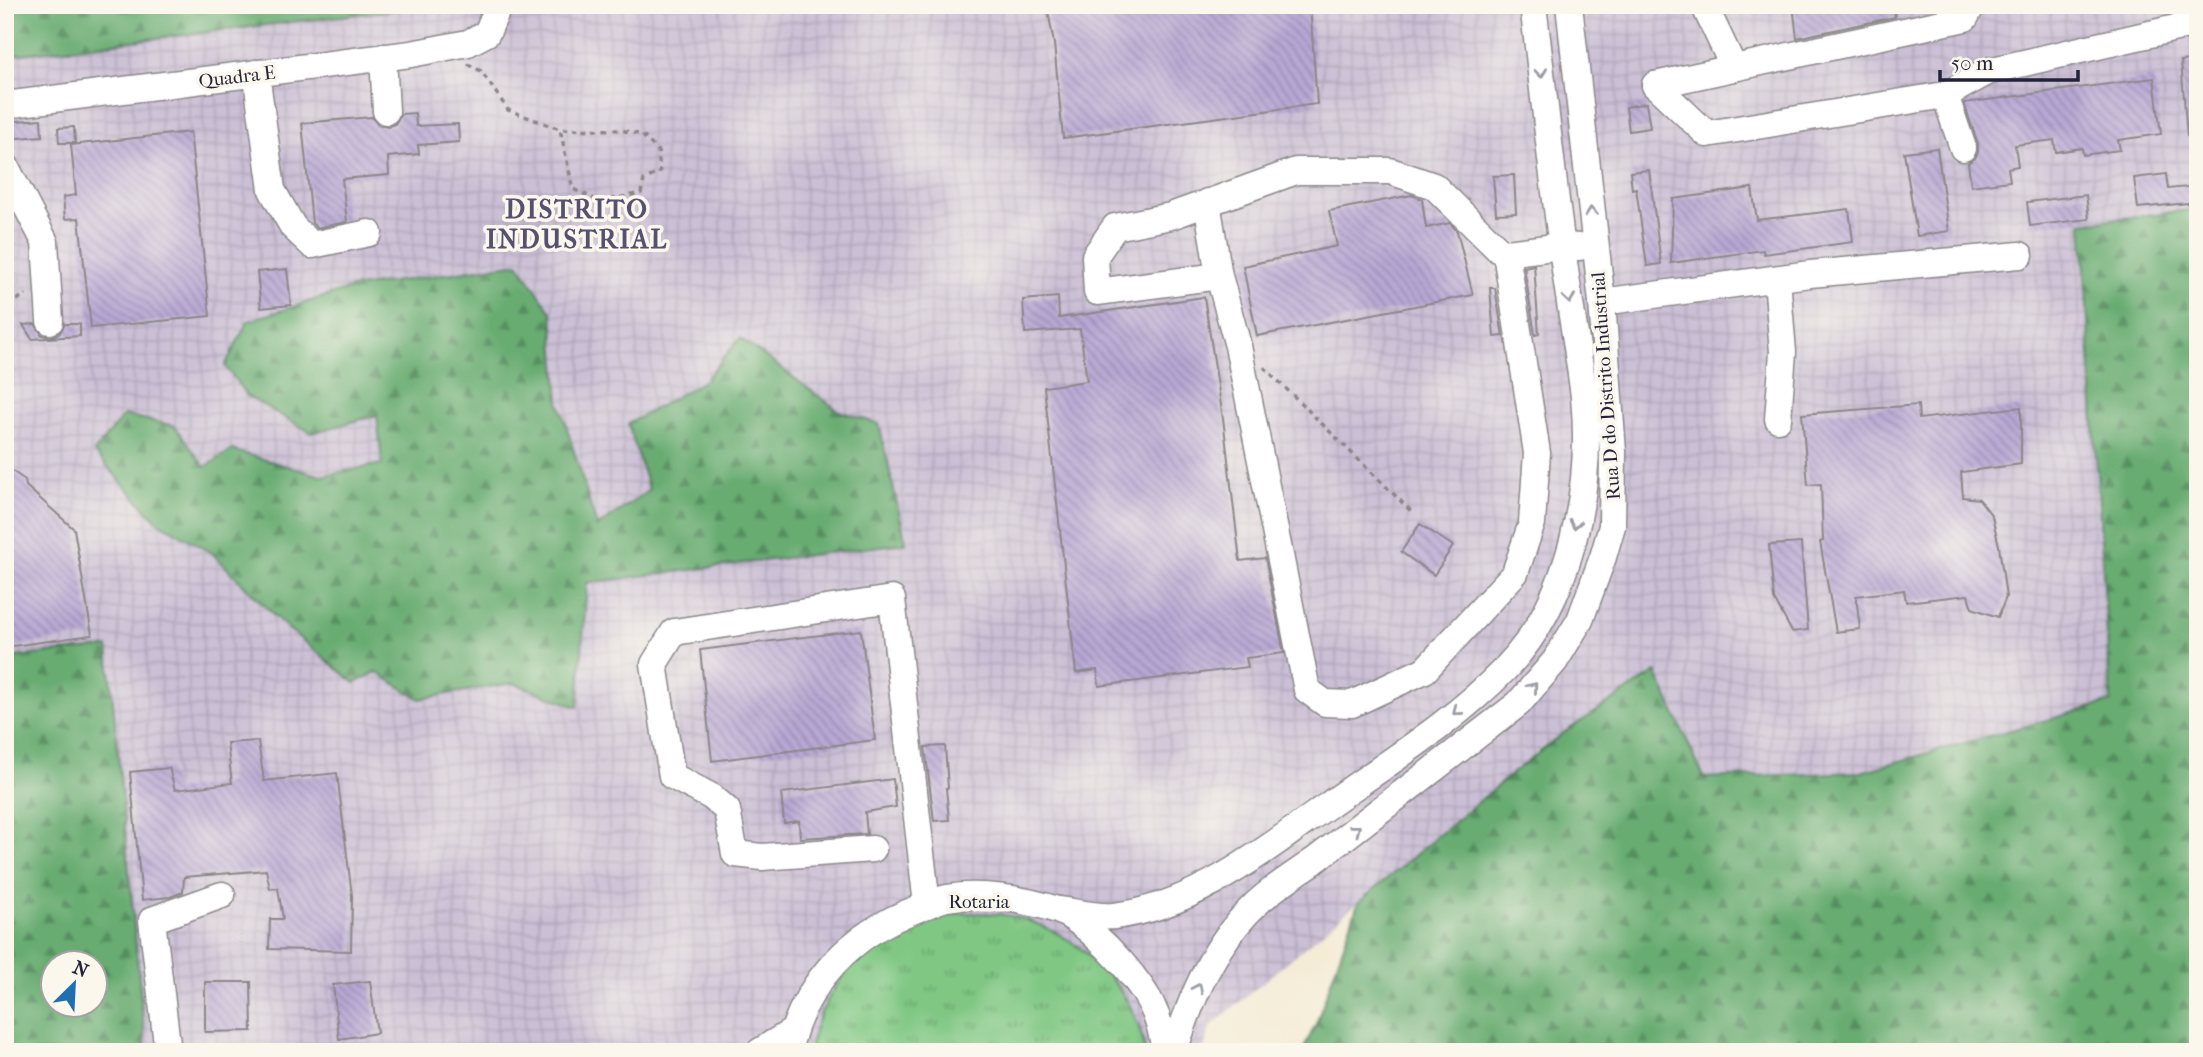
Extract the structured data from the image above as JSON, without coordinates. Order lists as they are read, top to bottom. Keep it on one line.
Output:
{"streets":{"street":["Quadra E","Rua D do Distrito Industrial","Rotaria"]},"crossings":[["Rua D do Distrito Industrial","Rotaria"]],"districts":["DISTRITO INDUSTRIAL"],"scale_bar":"50 m","north":"top right"}
